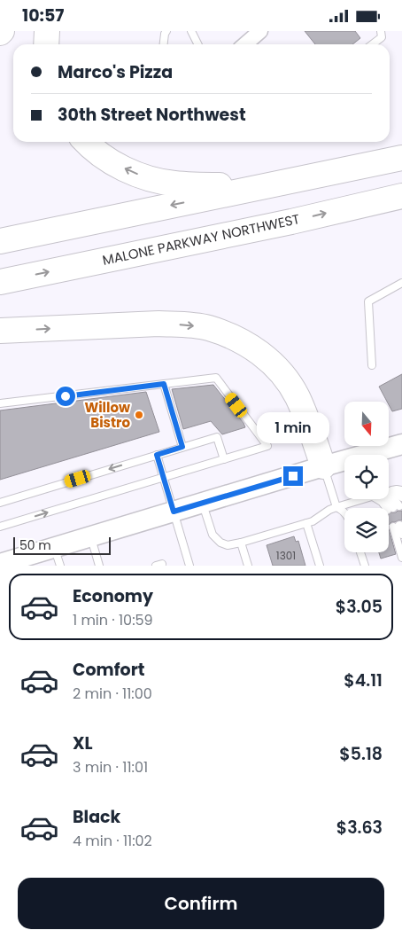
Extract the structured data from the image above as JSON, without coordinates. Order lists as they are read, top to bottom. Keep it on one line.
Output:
{"streets":{"highway":["MALONE PARKWAY NORTHWEST"]},"places":["Willow Bistro"],"house_numbers":["1301"],"scale_bar":"50 m","north":"bottom","page":{"status":"10:57","banner":["Marco's Pizza","30th Street Northwest"],"bubble":"1 min","scale":"50 m","list":[{"name":"Economy","note":"1 min · 10:59","value":"$3.05"},{"name":"Comfort","note":"2 min · 11:00","value":"$4.11"},{"name":"XL","note":"3 min · 11:01","value":"$5.18"},{"name":"Black","note":"4 min · 11:02","value":"$3.63"}],"buttons":"Confirm"}}
